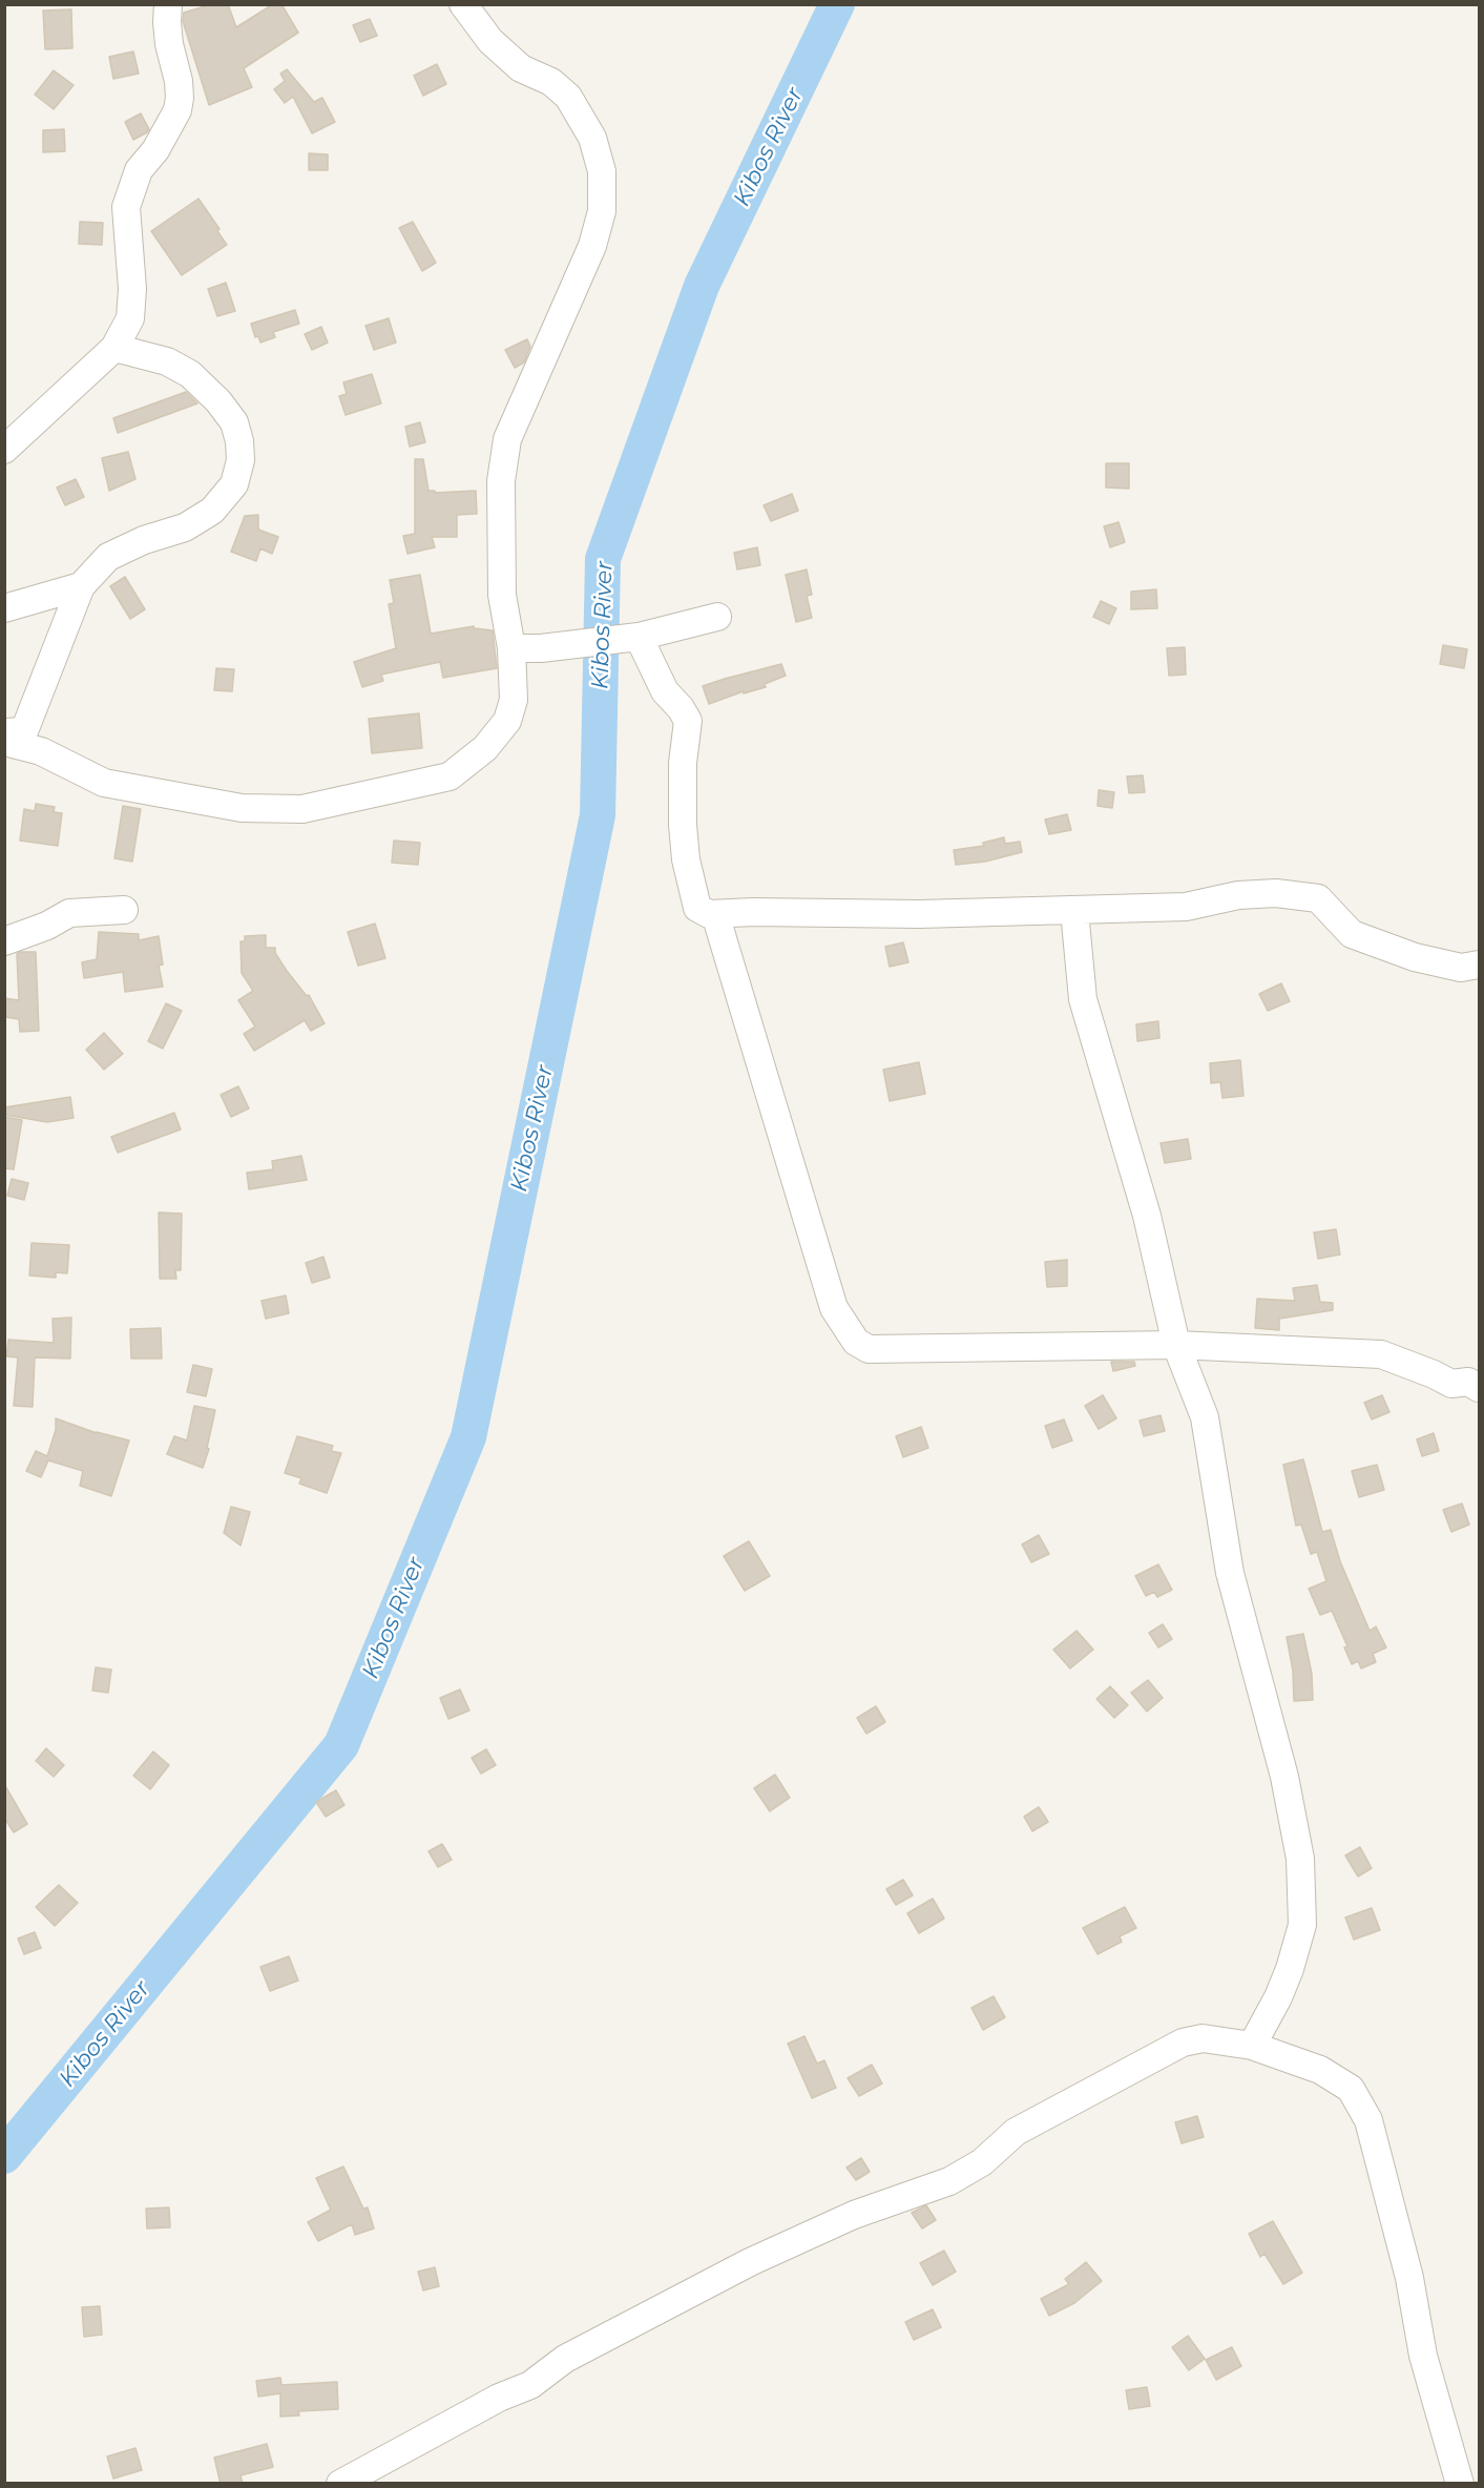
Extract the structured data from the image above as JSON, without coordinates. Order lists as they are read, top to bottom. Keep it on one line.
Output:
{"water":["Kibos River"]}
